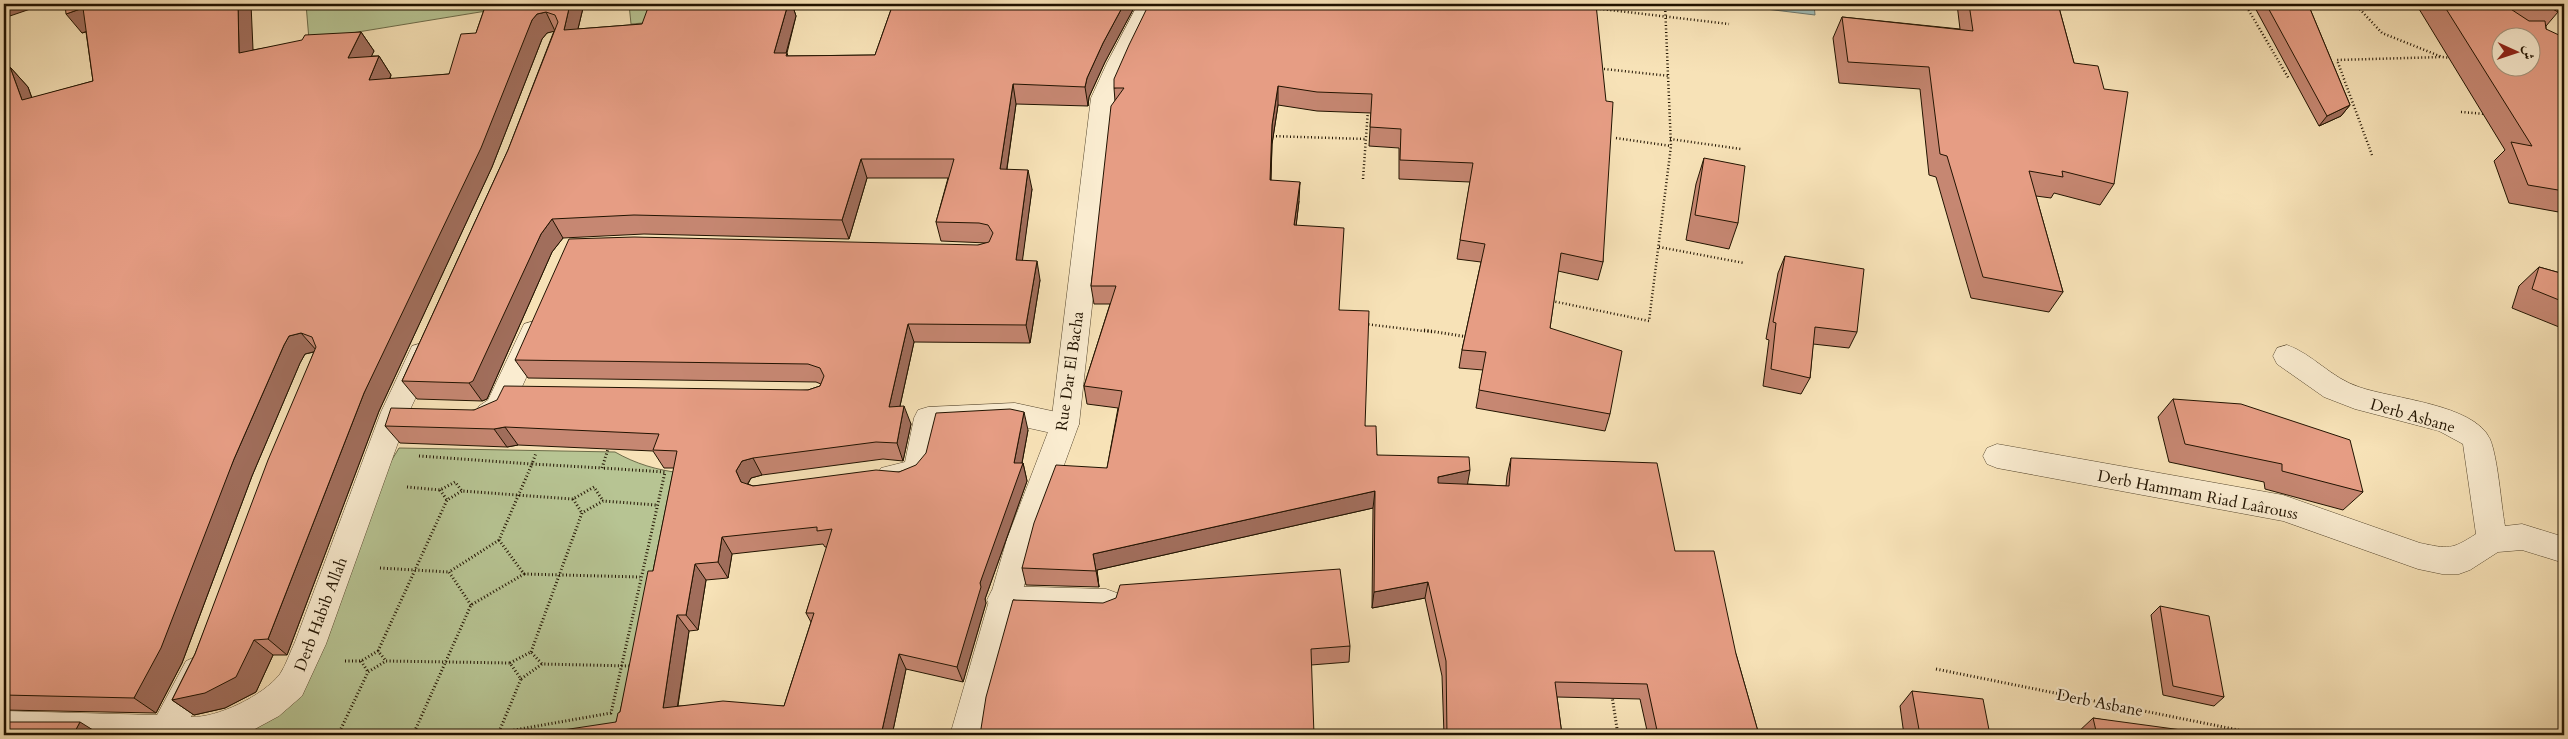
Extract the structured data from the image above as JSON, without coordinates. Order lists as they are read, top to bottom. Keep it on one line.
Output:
{"streets":{"street":["Rue Dar El Bacha","Derb Asbane","Derb Hammam Riad Laârouss","Derb Habib Allah"]},"crossings":[["Derb Asbane","Derb Hammam Riad Laârouss"]],"north":"right"}
